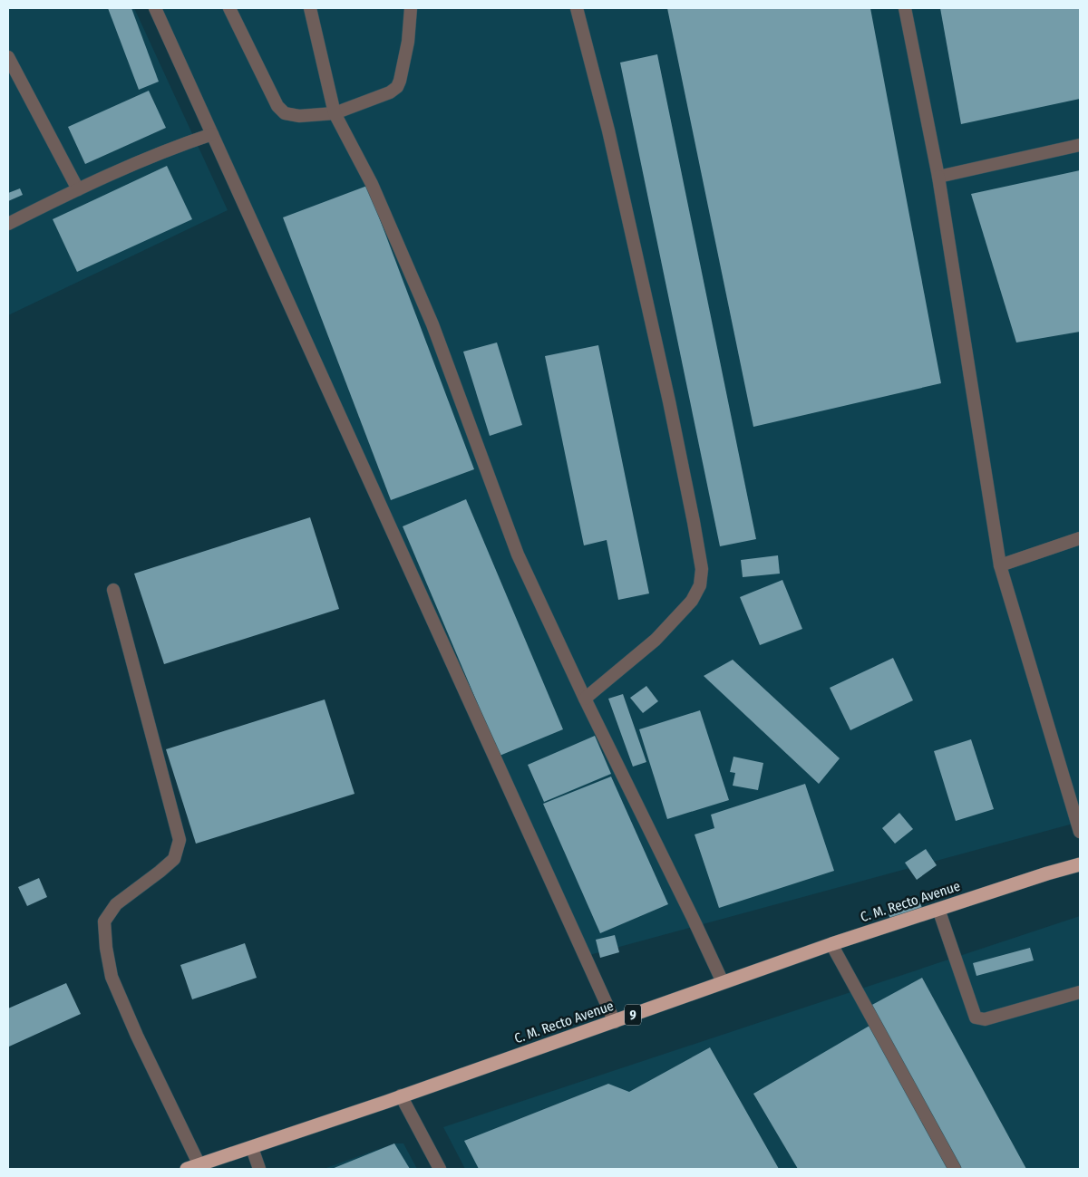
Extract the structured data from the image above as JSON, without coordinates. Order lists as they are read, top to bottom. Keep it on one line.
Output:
{"streets":{"highway":["C. M. Recto Avenue","9"]}}
